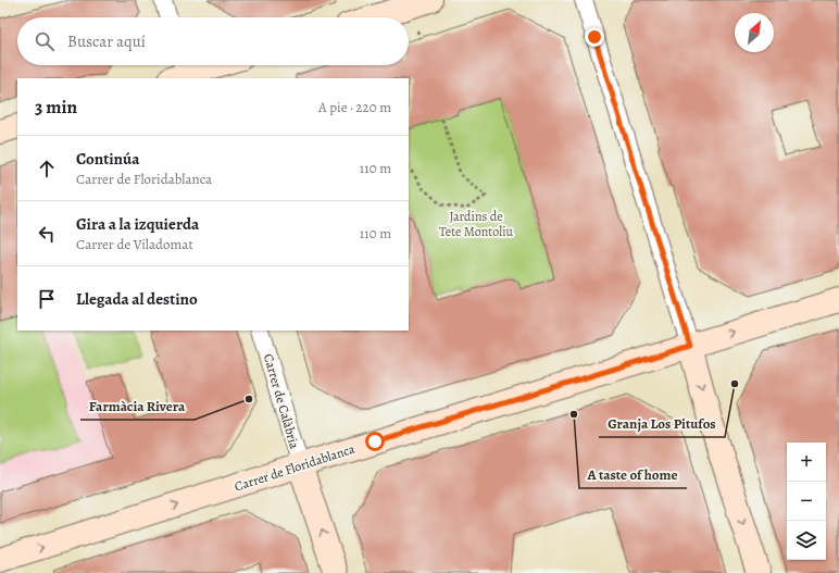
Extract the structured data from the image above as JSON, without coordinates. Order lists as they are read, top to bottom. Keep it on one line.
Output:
{"streets":{"street":["Carrer de Calàbria","Carrer de Floridablanca"]},"crossings":[["Carrer de Calàbria","Carrer de Floridablanca"]],"one_way":["Carrer de Calàbria","Carrer de Floridablanca"],"parks":["Jardins de Tete Montoliu"],"places":["Granja Los Pitufos","Farmàcia Rivera","A taste of home"],"north":"top right","page":{"search":"Buscar aquí","heading":["3 min","A pie · 220 m"],"list":[["Continúa","Carrer de Floridablanca","110 m"],["Gira a la izquierda","Carrer de Viladomat","110 m"],"Llegada al destino"],"map_buttons":["+","−"]}}
